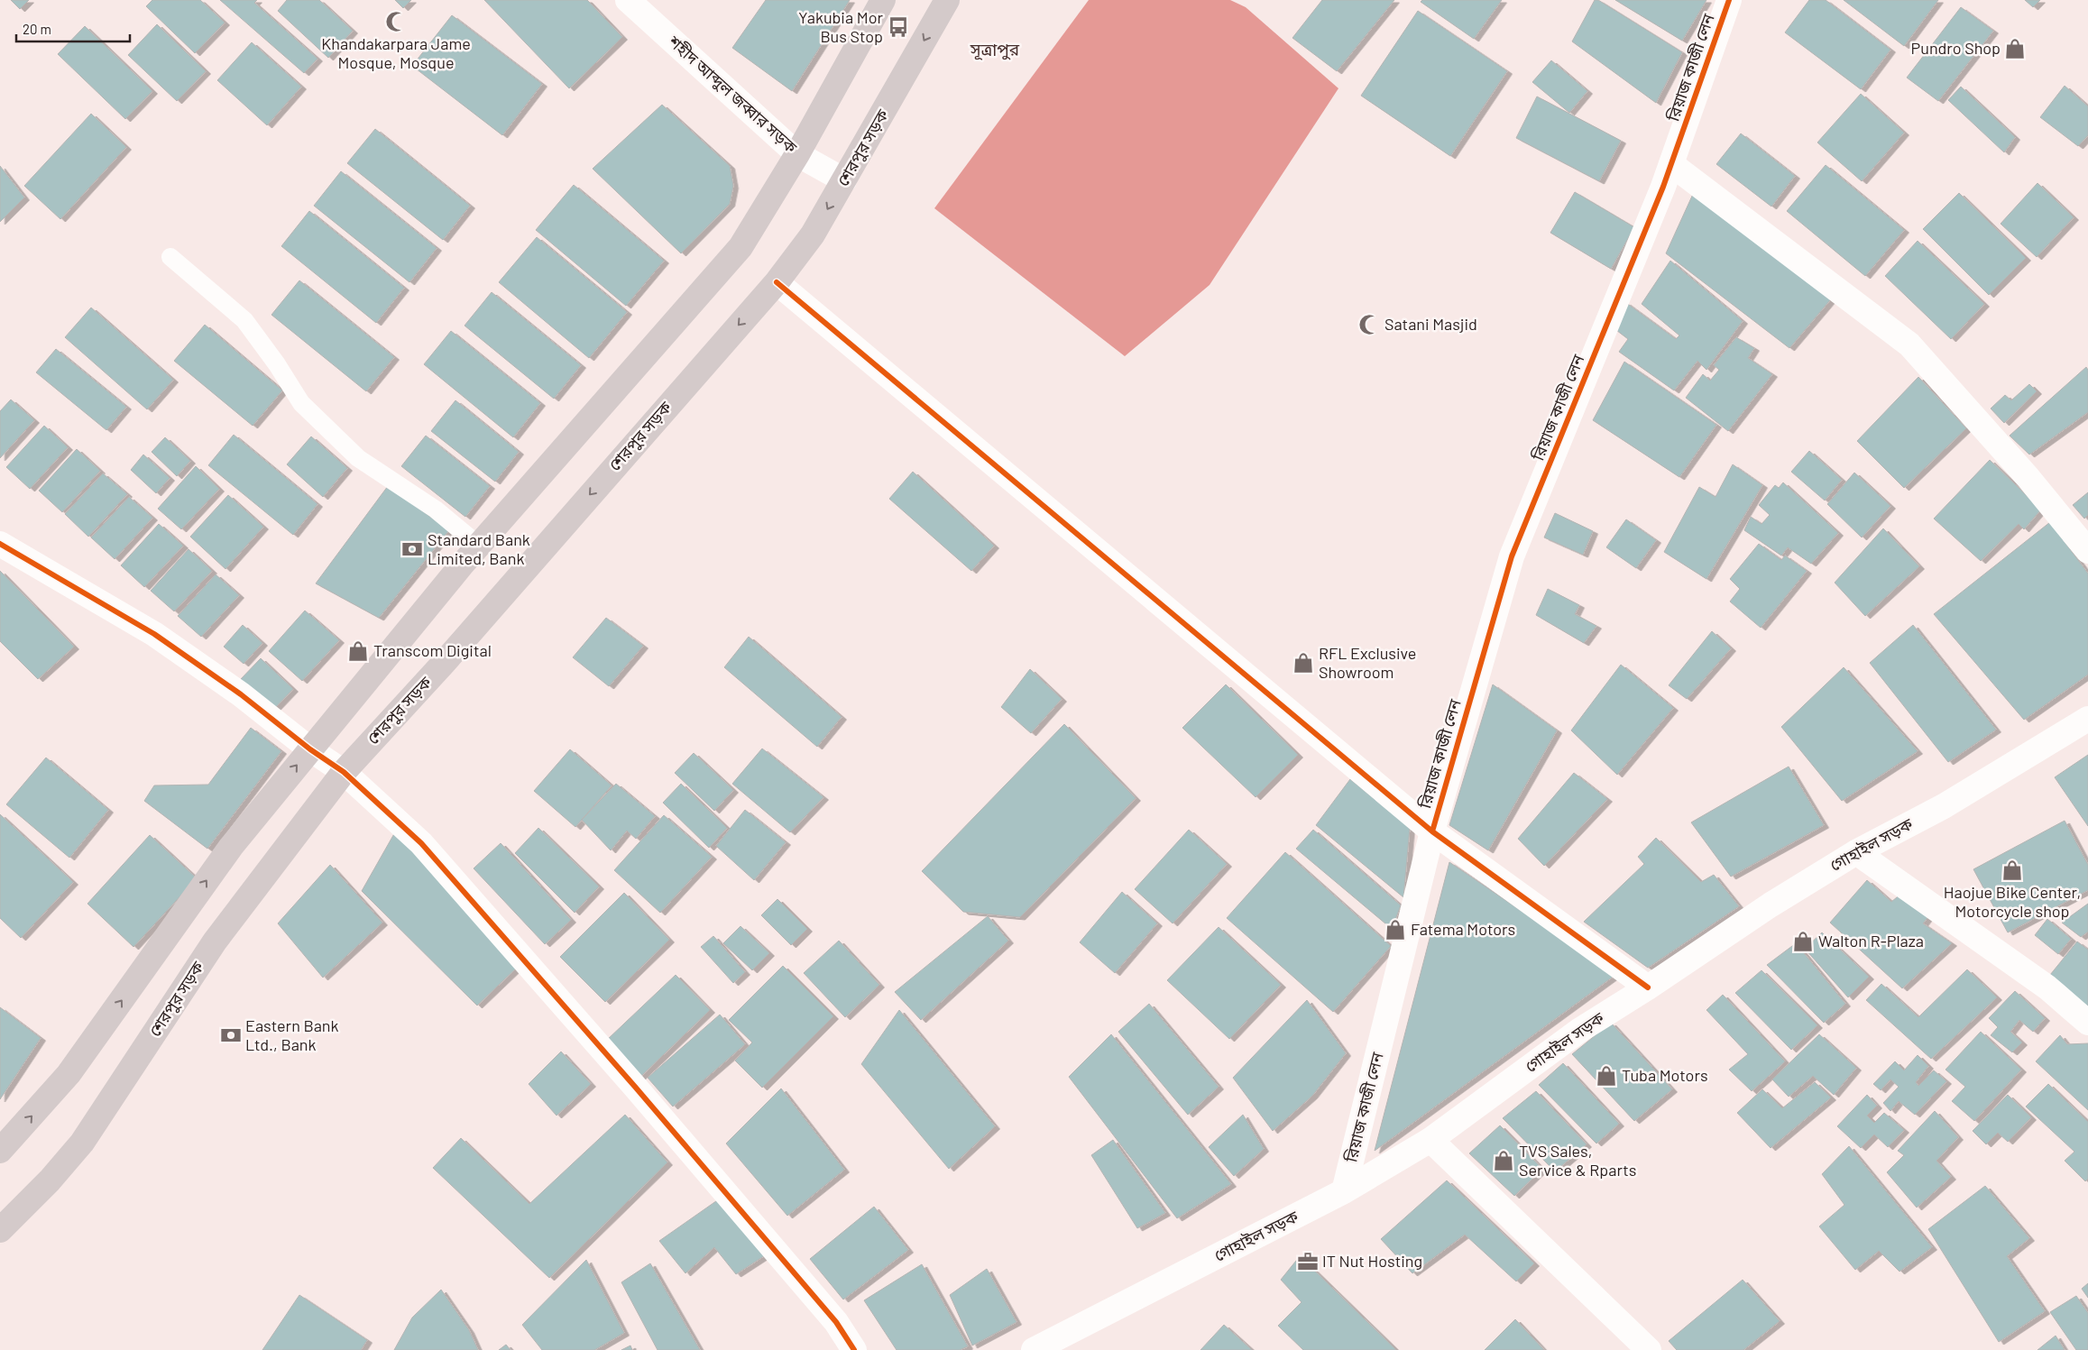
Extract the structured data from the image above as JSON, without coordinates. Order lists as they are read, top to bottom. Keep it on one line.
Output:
{"streets":{"highway":["শেরপুর সড়ক"],"street":["রিয়াজ কাজী লেন","শহীদ আব্দুল জব্বার সড়ক","গোহাইল সড়ক"]},"crossings":[["রিয়াজ কাজী লেন","গোহাইল সড়ক"],["শহীদ আব্দুল জব্বার সড়ক","শেরপুর সড়ক"]],"districts":["সূত্রাপুর"],"places":{"mosque":["Khandakarpara Jame Mosque, Mosque","Satani Masjid"],"bus stop":["Yakubia Mor Bus Stop"],"shop":["Pundro Shop","Transcom Digital","RFL Exclusive Showroom","Haojue Bike Center, Motorcycle shop","Fatema Motors","Walton R-Plaza","Tuba Motors","TVS Sales, Service & Rparts"],"bank":["Standard Bank Limited, Bank","Eastern Bank Ltd., Bank"],"office":["IT Nut Hosting"]},"scale_bar":"20 m"}
